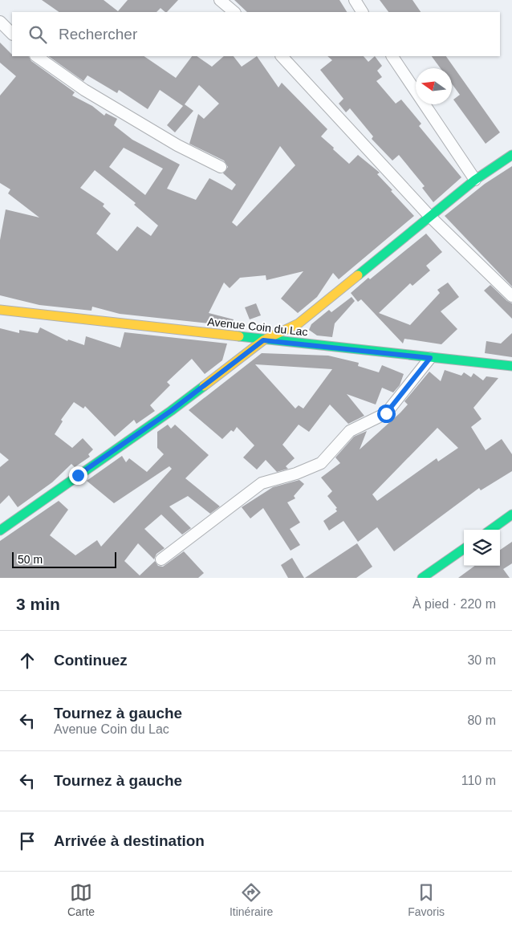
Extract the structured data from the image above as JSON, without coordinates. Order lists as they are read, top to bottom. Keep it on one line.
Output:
{"streets":{"main road":["Avenue Coin du Lac"]},"scale_bar":"50 m","north":"left","page":{"search":"Rechercher","scale":"50 m","heading":["3 min","À pied · 220 m"],"list":[["Continuez","30 m"],["Tournez à gauche","Avenue Coin du Lac","80 m"],["Tournez à gauche","110 m"],"Arrivée à destination"],"nav":["Carte","Itinéraire","Favoris"]}}
